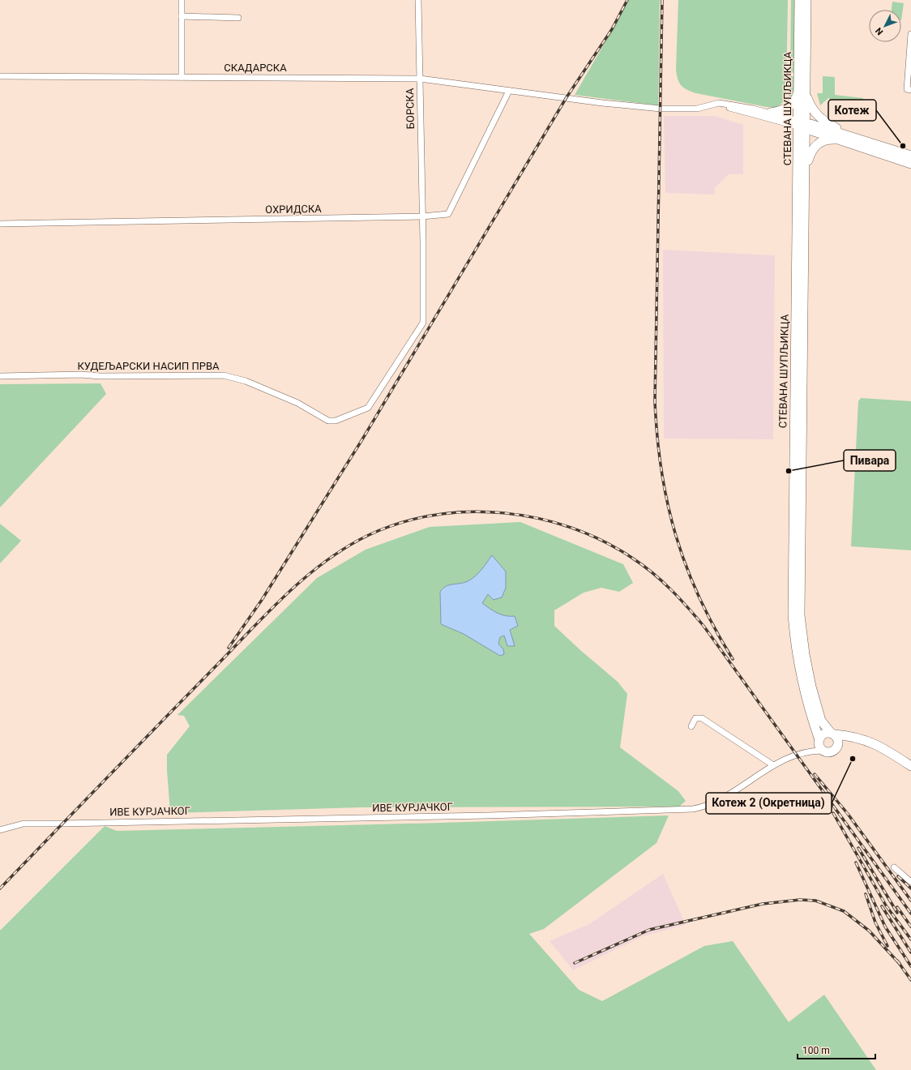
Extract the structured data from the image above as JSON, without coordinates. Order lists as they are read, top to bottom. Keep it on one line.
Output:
{"streets":{"main road":["СТЕВАНА ШУПЉИКЦА"],"street":["СКАДАРСКА","БОРСКА","ОХРИДСКА","КУДЕЉАРСКИ НАСИП ПРВА","ИВЕ КУРЈАЧКОГ"]},"crossings":[["СКАДАРСКА","БОРСКА"],["СКАДАРСКА","ОХРИДСКА"],["БОРСКА","ОХРИДСКА"],["БОРСКА","КУДЕЉАРСКИ НАСИП ПРВА"],["ОХРИДСКА","КУДЕЉАРСКИ НАСИП ПРВА"]],"places":["Котеж","Пивара","Котеж 2 (Окретница)"],"scale_bar":"100 m","north":"bottom left"}
